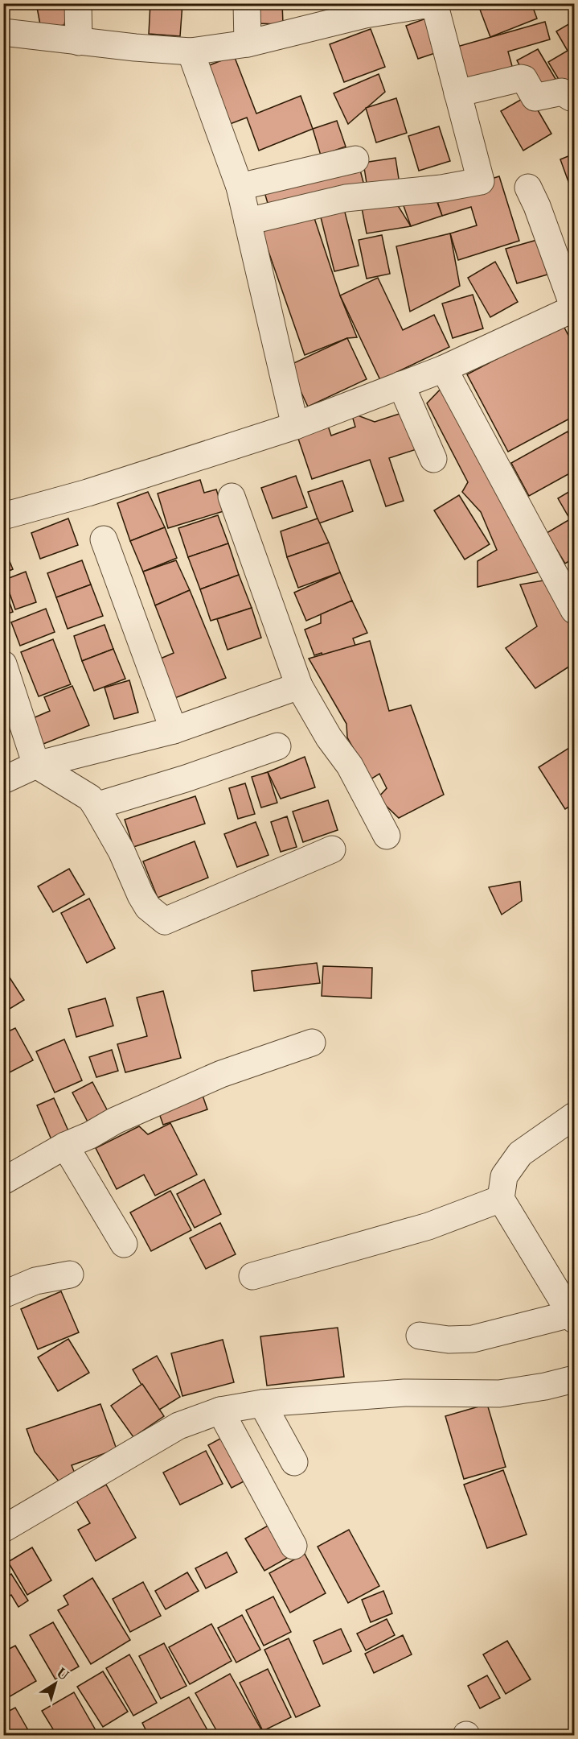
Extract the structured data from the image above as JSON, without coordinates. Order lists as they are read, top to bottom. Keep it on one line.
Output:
{"north":"top right"}
